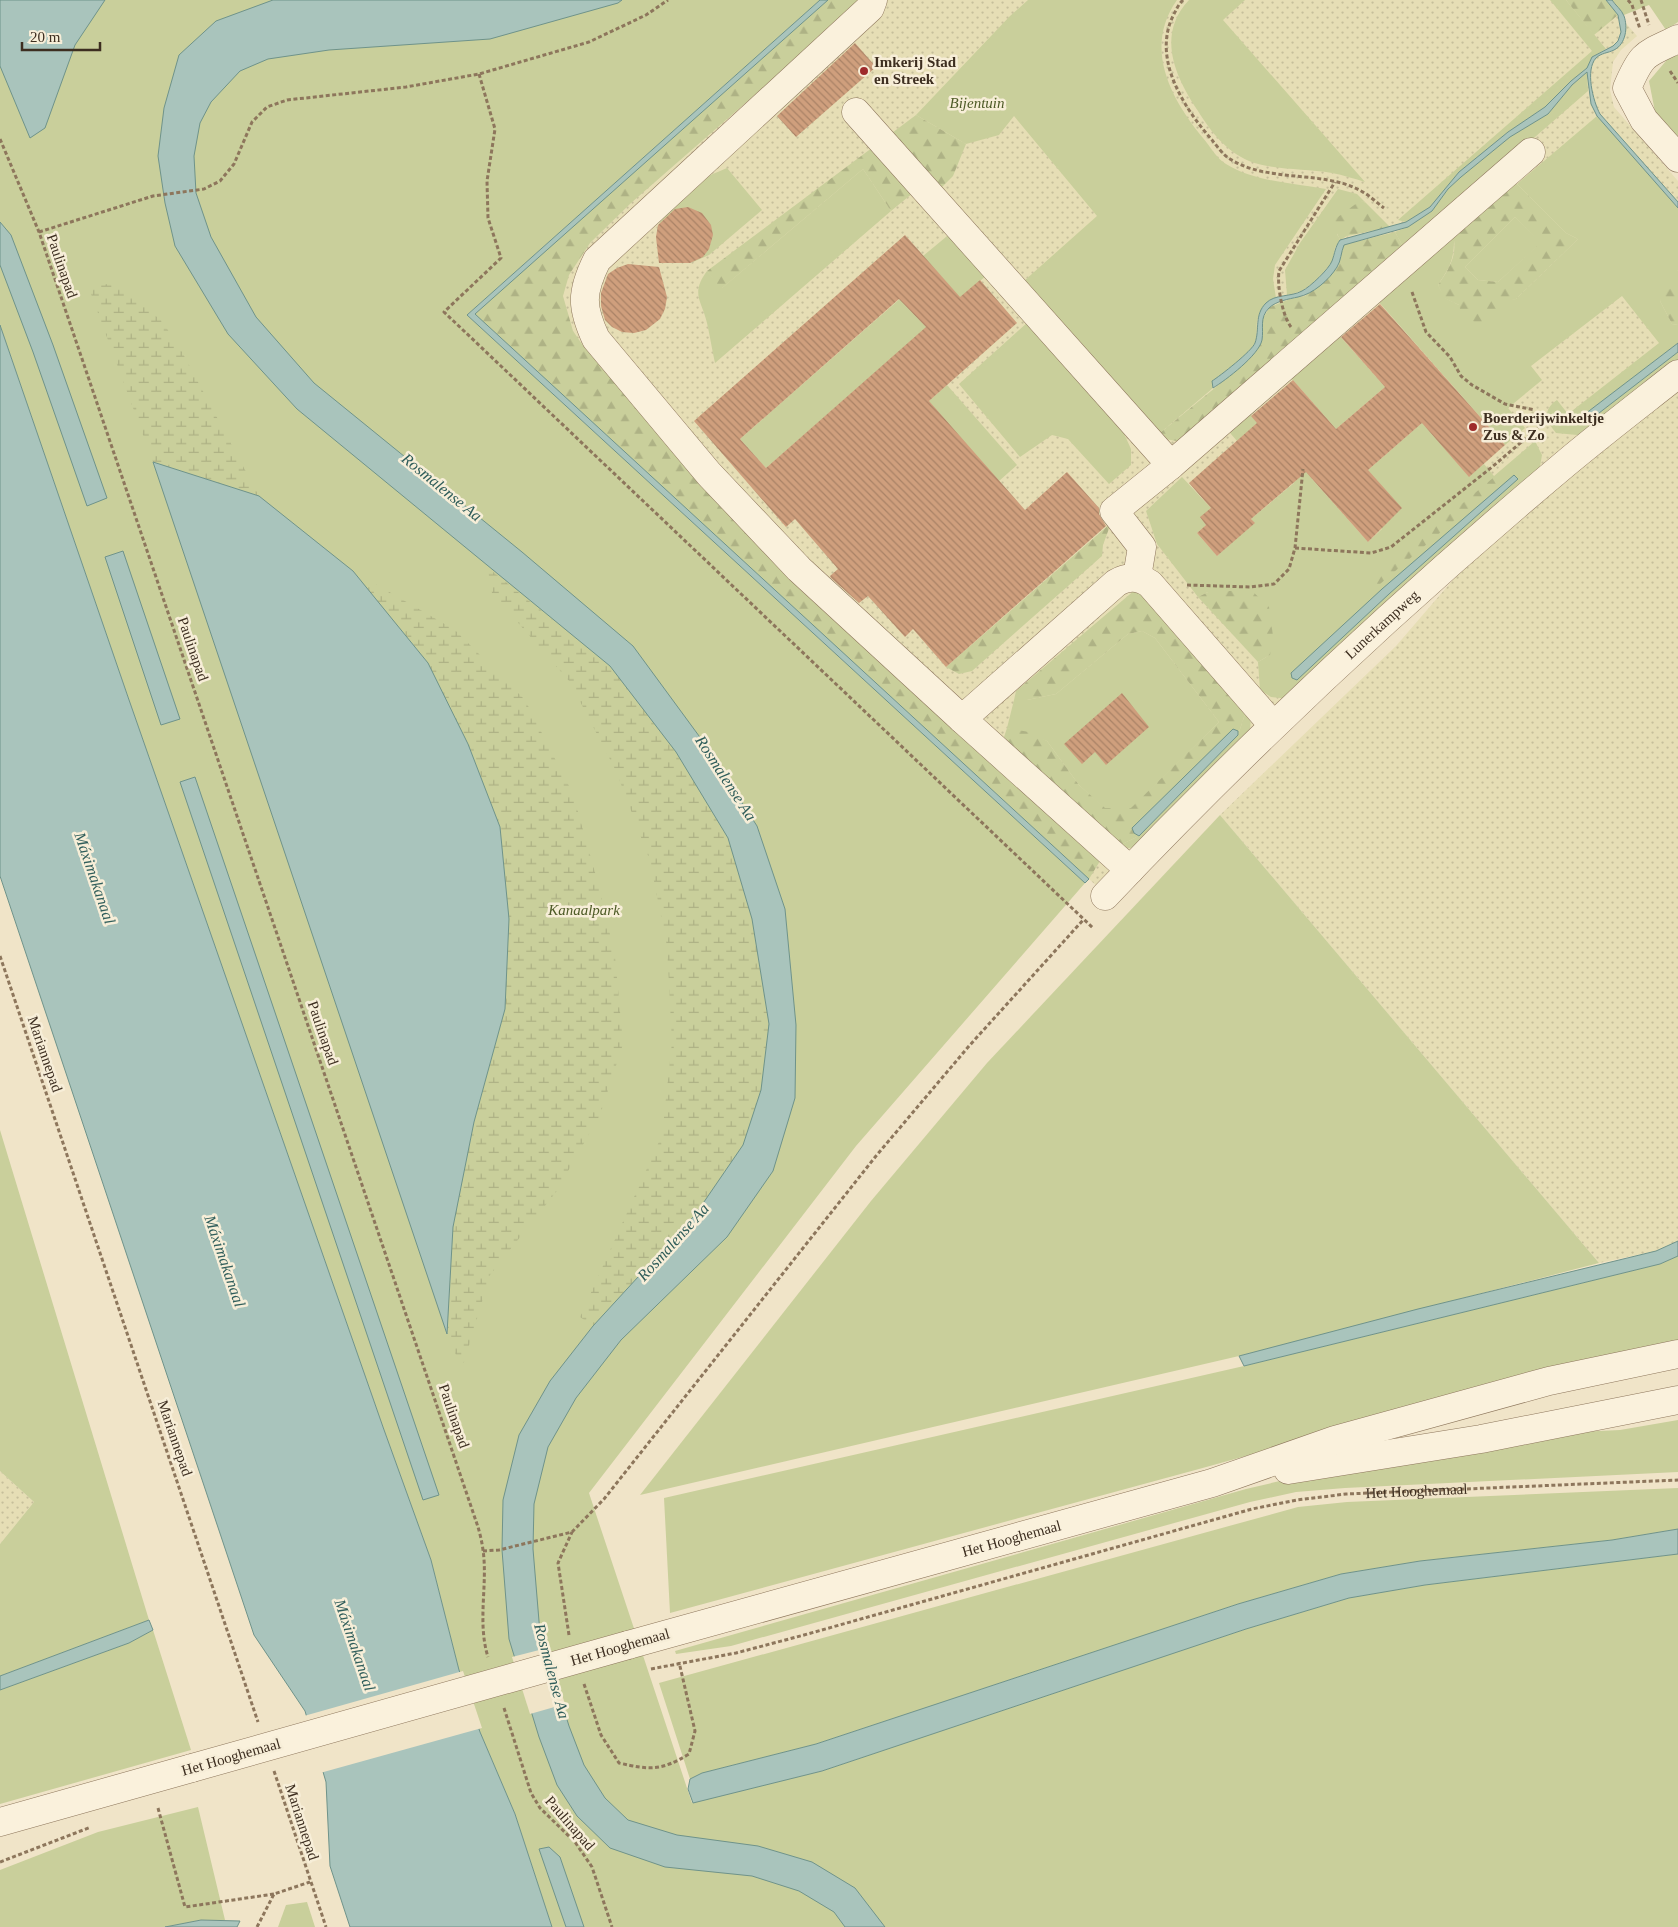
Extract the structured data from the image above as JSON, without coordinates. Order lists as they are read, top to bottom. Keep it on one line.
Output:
{"streets":{"street":["Lunerkampweg","Het Hooghemaal"],"path":["Paulinapad","Mariannepad"]},"water":["Rosmalense Aa","Máximakanaal"],"parks":["Bijentuin","Kanaalpark"],"places":["Imkerij Stad en Streek","Boerderijwinkeltje Zus & Zo"],"scale_bar":"20 m"}
